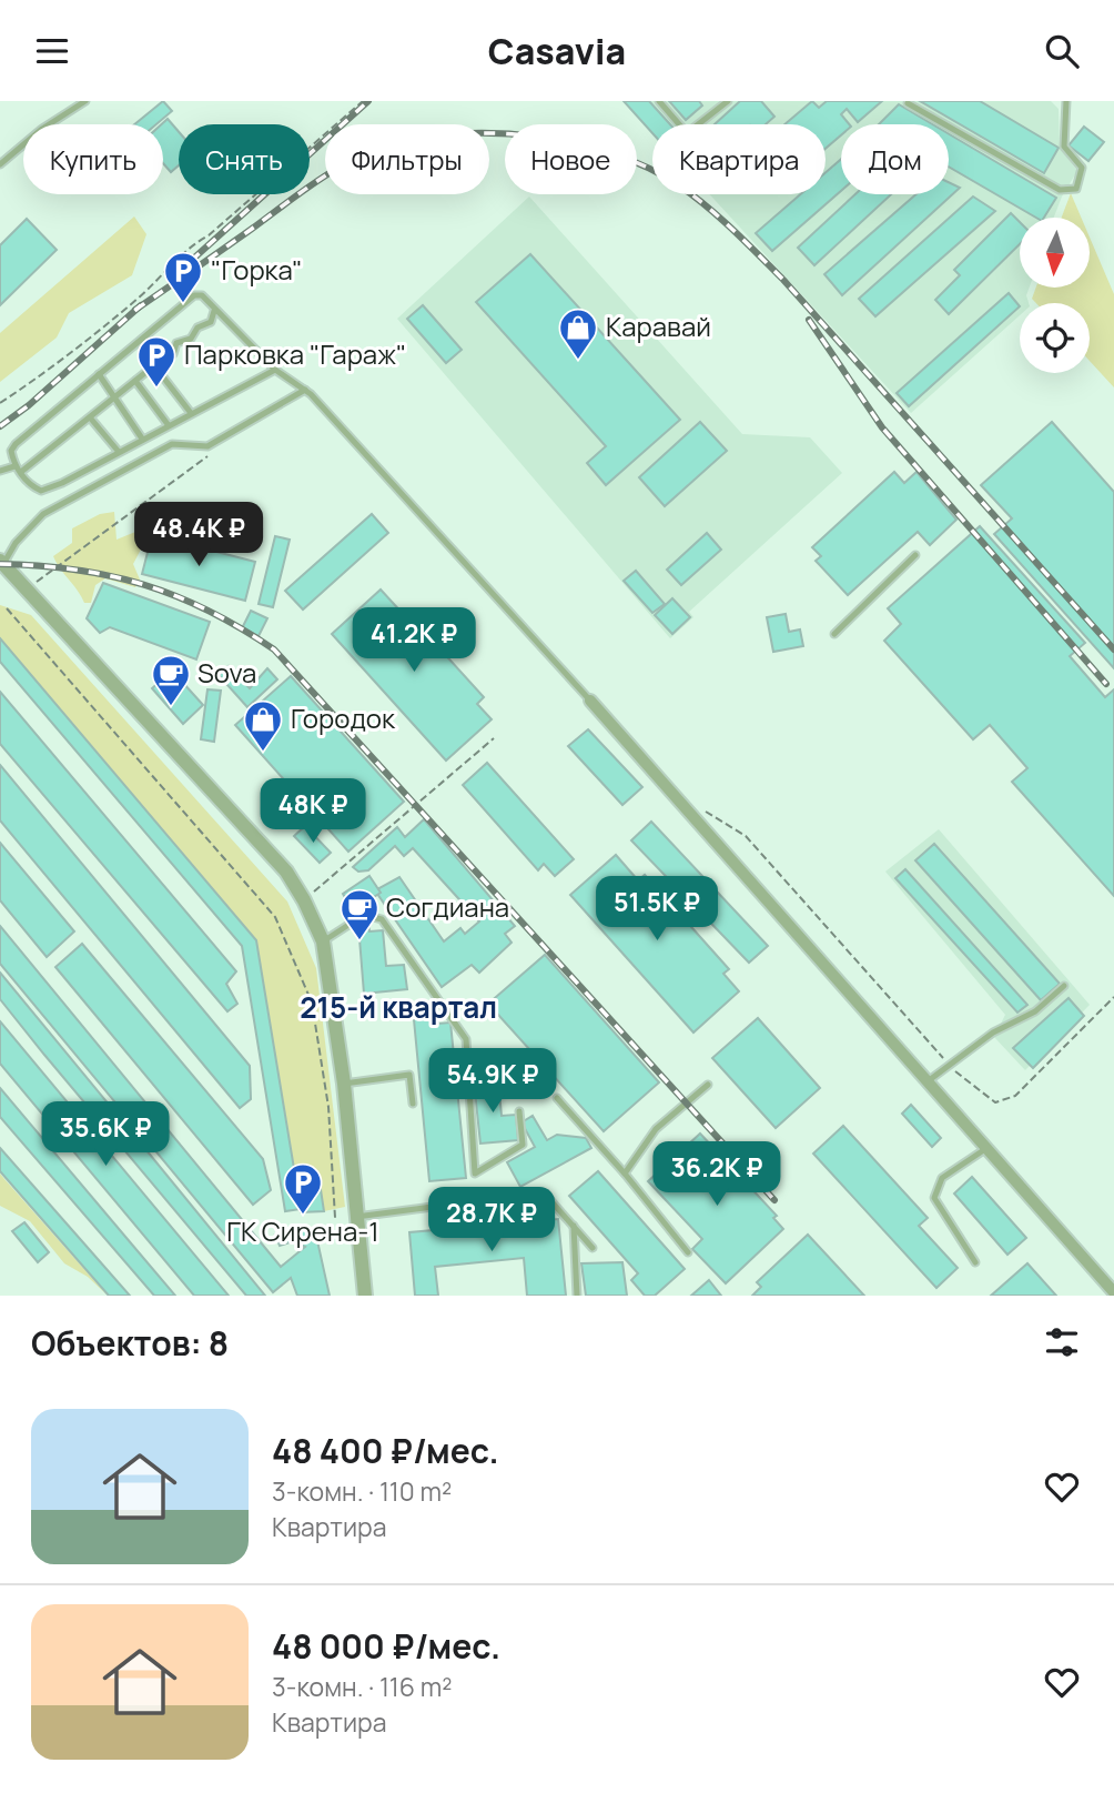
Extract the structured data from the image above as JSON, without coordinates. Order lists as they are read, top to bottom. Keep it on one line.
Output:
{"districts":["215-й квартал"],"places":{"parking":["\"Горка\"","Парковка \"Гараж\"","ГК Сирена-1"],"shop":["Каравай","Городок"],"cafe":["Sova","Согдиана"]},"north":"bottom","page":{"header":"Casavia","chip":["Купить","Снять","Фильтры","Новое","Квартира","Дом"],"price":["48.4K ₽","41.2K ₽","48K ₽","51.5K ₽","54.9K ₽","35.6K ₽","36.2K ₽","28.7K ₽"],"heading":"Объектов: 8","list":[{"name":"48 400 ₽/мес.","note":"3-комн. · 110 m² · Квартира"},{"name":"48 000 ₽/мес.","note":"3-комн. · 116 m² · Квартира"}]}}
